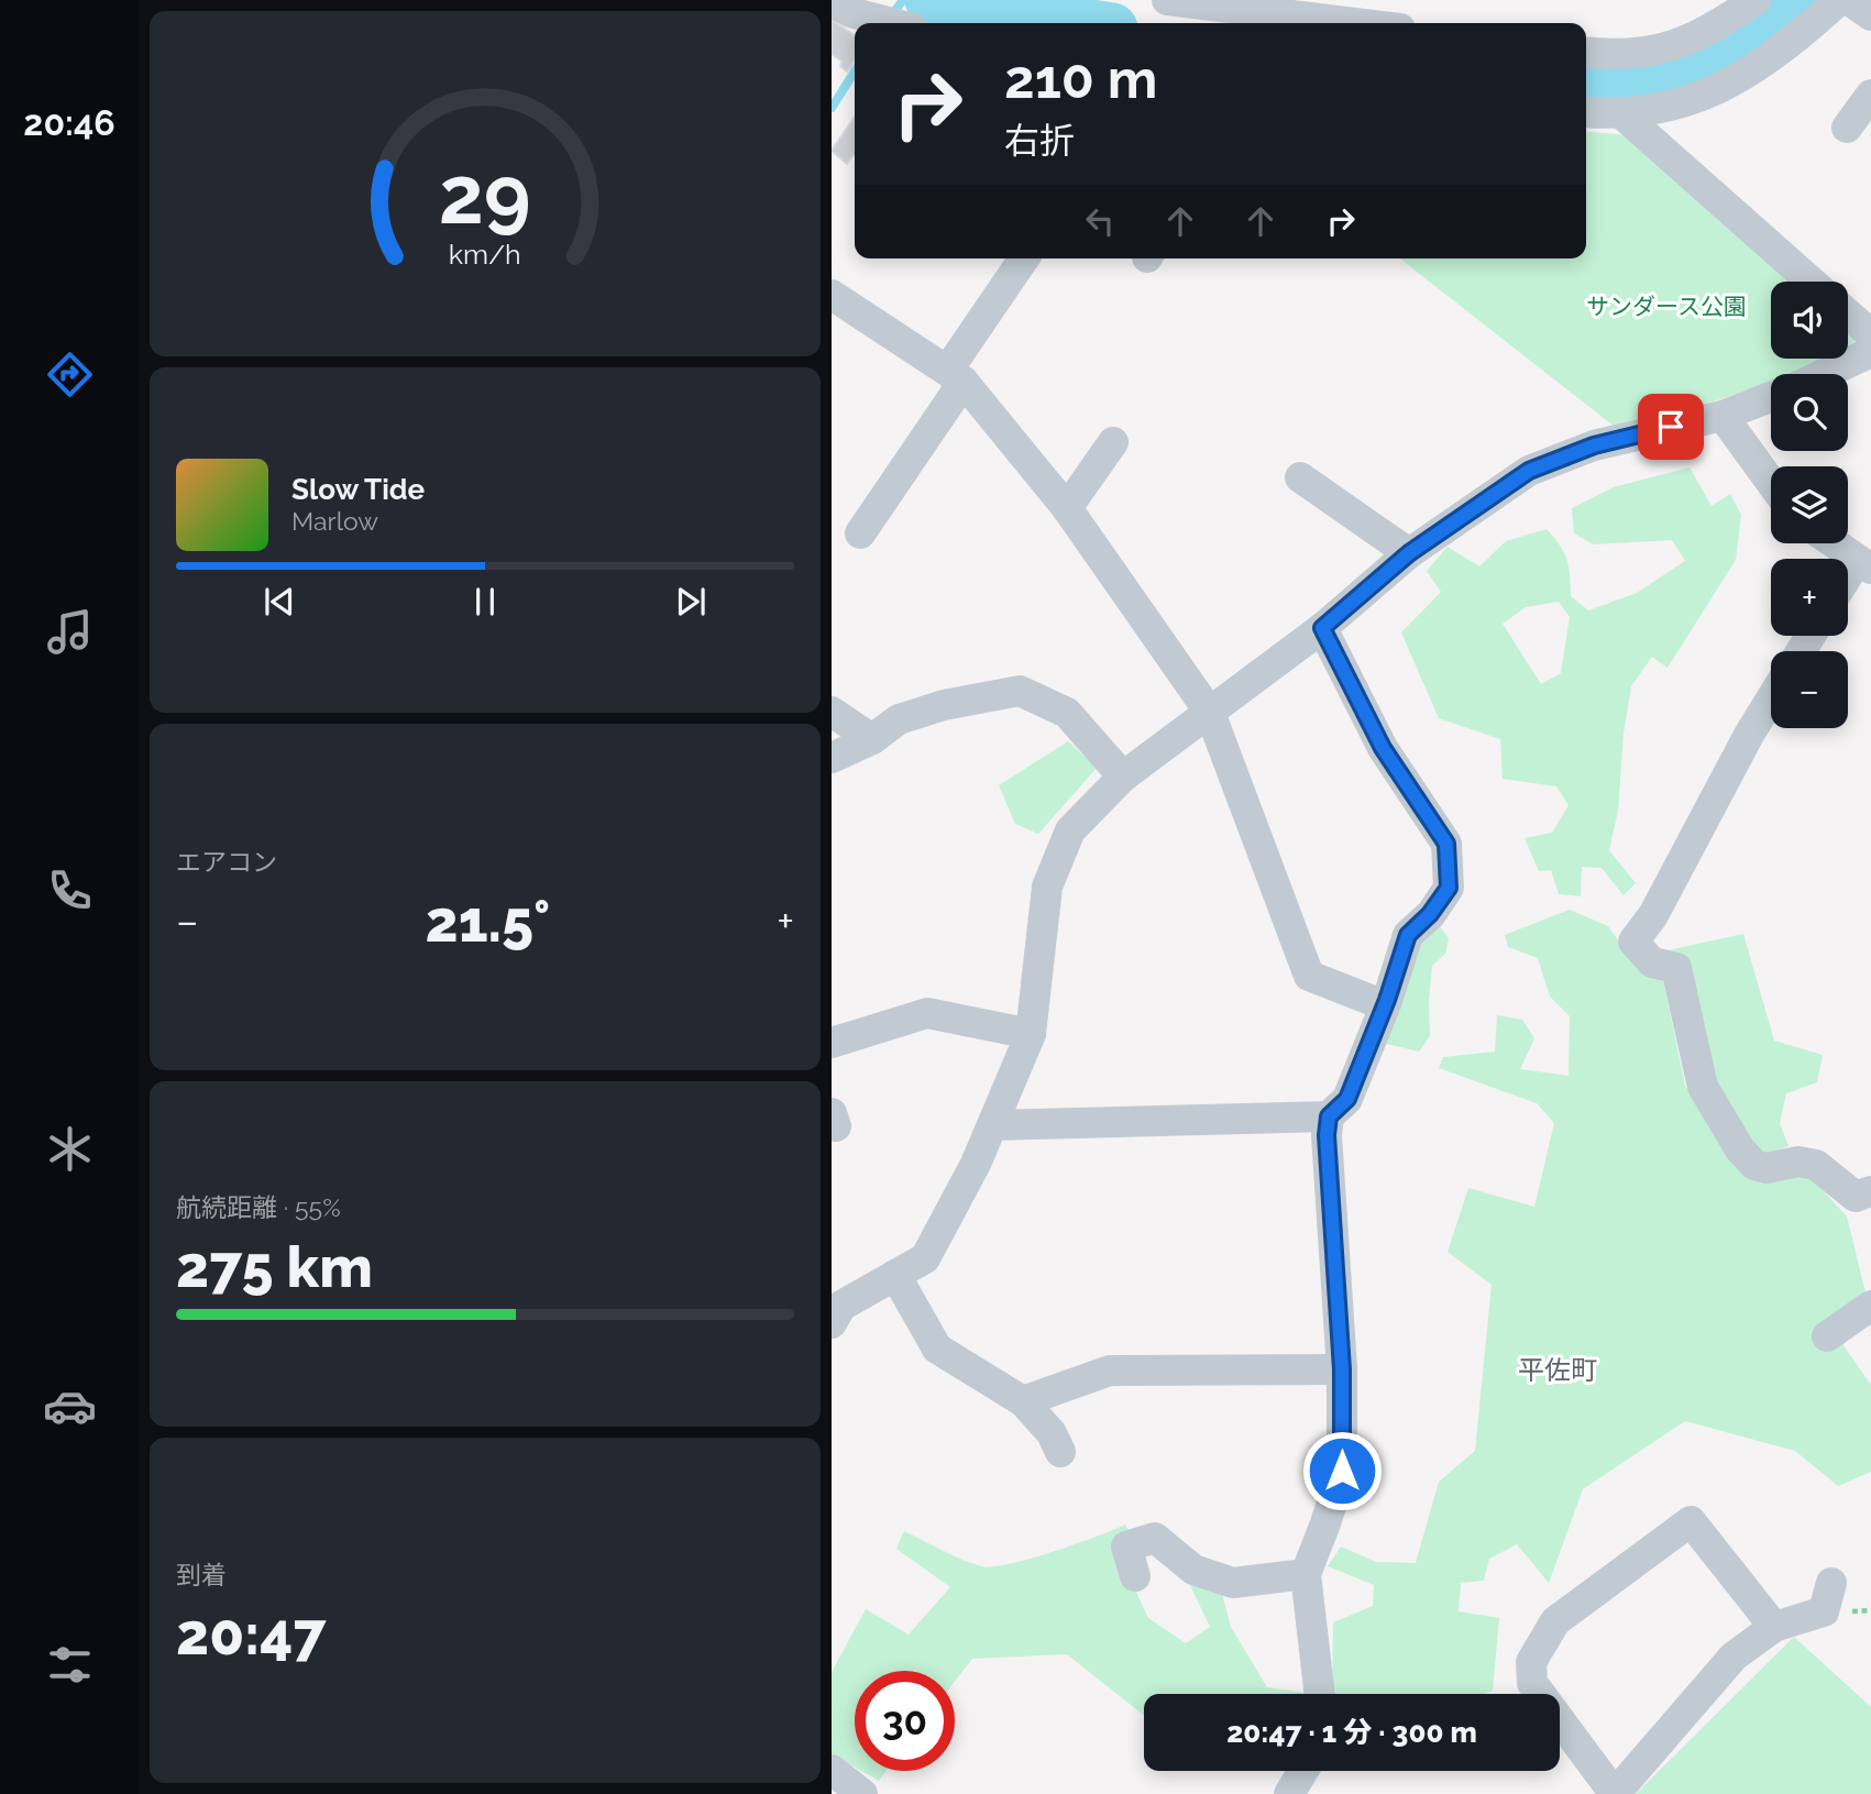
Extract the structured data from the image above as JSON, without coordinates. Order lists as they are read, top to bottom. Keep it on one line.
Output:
{"districts":["平佐町"],"parks":["サンダース公園"],"page":{"tabs":"20:46","turn":["210 m","右折"],"map_buttons":["+","−"],"song":["Slow Tide","Marlow"],"tile":["エアコン",["航続距離 · 55%","275 km"],["到着","20:47"]],"heat":["−","21.5°","+"],"limit":"30","trip":"20:47 · 1 分 · 300 m","gauge":["29","km/h"]}}
